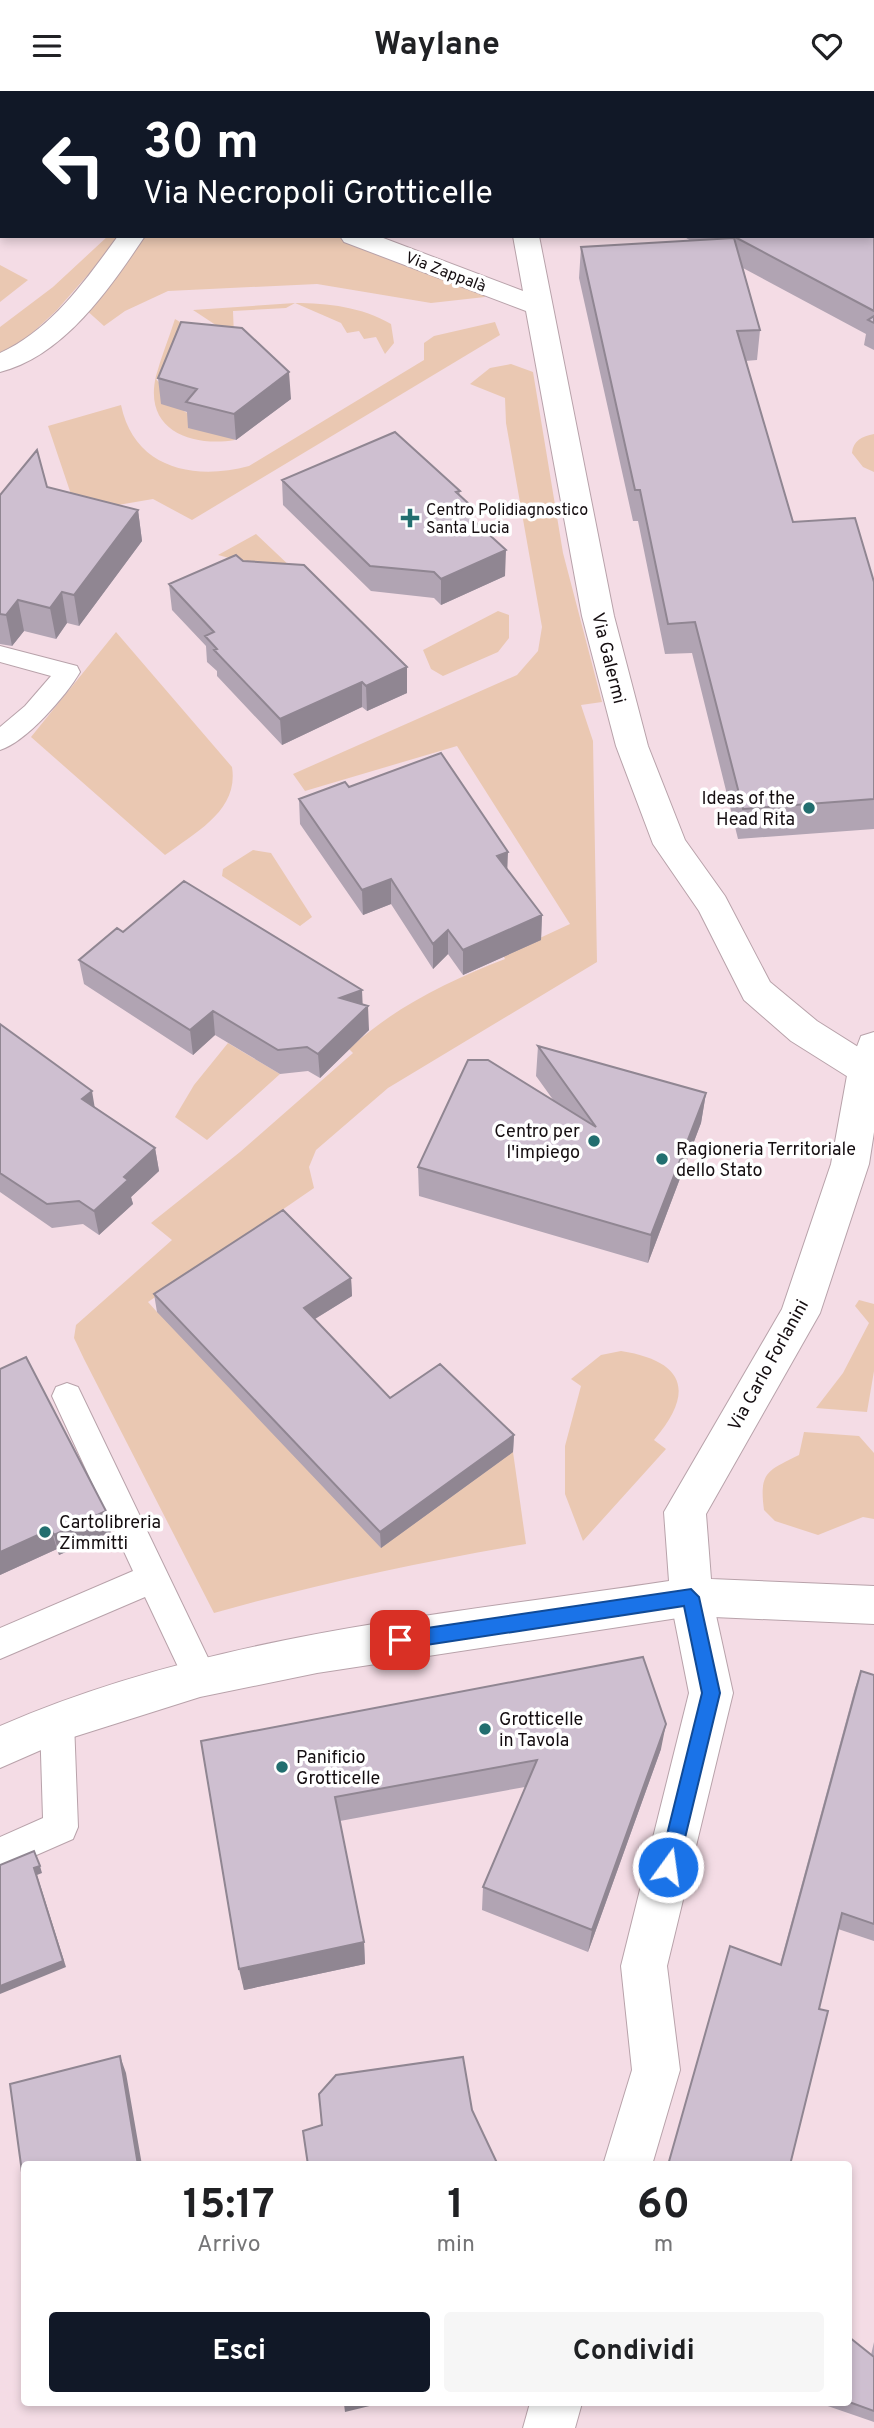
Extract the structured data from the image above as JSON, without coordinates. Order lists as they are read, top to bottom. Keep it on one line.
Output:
{"streets":{"street":["Via Zappalà","Via Galermi","Via Carlo Forlanini"]},"crossings":[["Via Zappalà","Via Galermi"],["Via Galermi","Via Carlo Forlanini"]],"places":{"health":["Centro Polidiagnostico Santa Lucia"],"other":["Ideas of the Head Rita","Centro per l'impiego","Ragioneria Territoriale dello Stato","Cartolibreria Zimmitti","Grotticelle in Tavola","Panificio Grotticelle"]},"page":{"header":"Waylane","turn":["30 m","Via Necropoli Grotticelle"],"eta":["15:17","Arrivo","1","min","60","m"],"buttons":["Esci","Condividi"]}}
